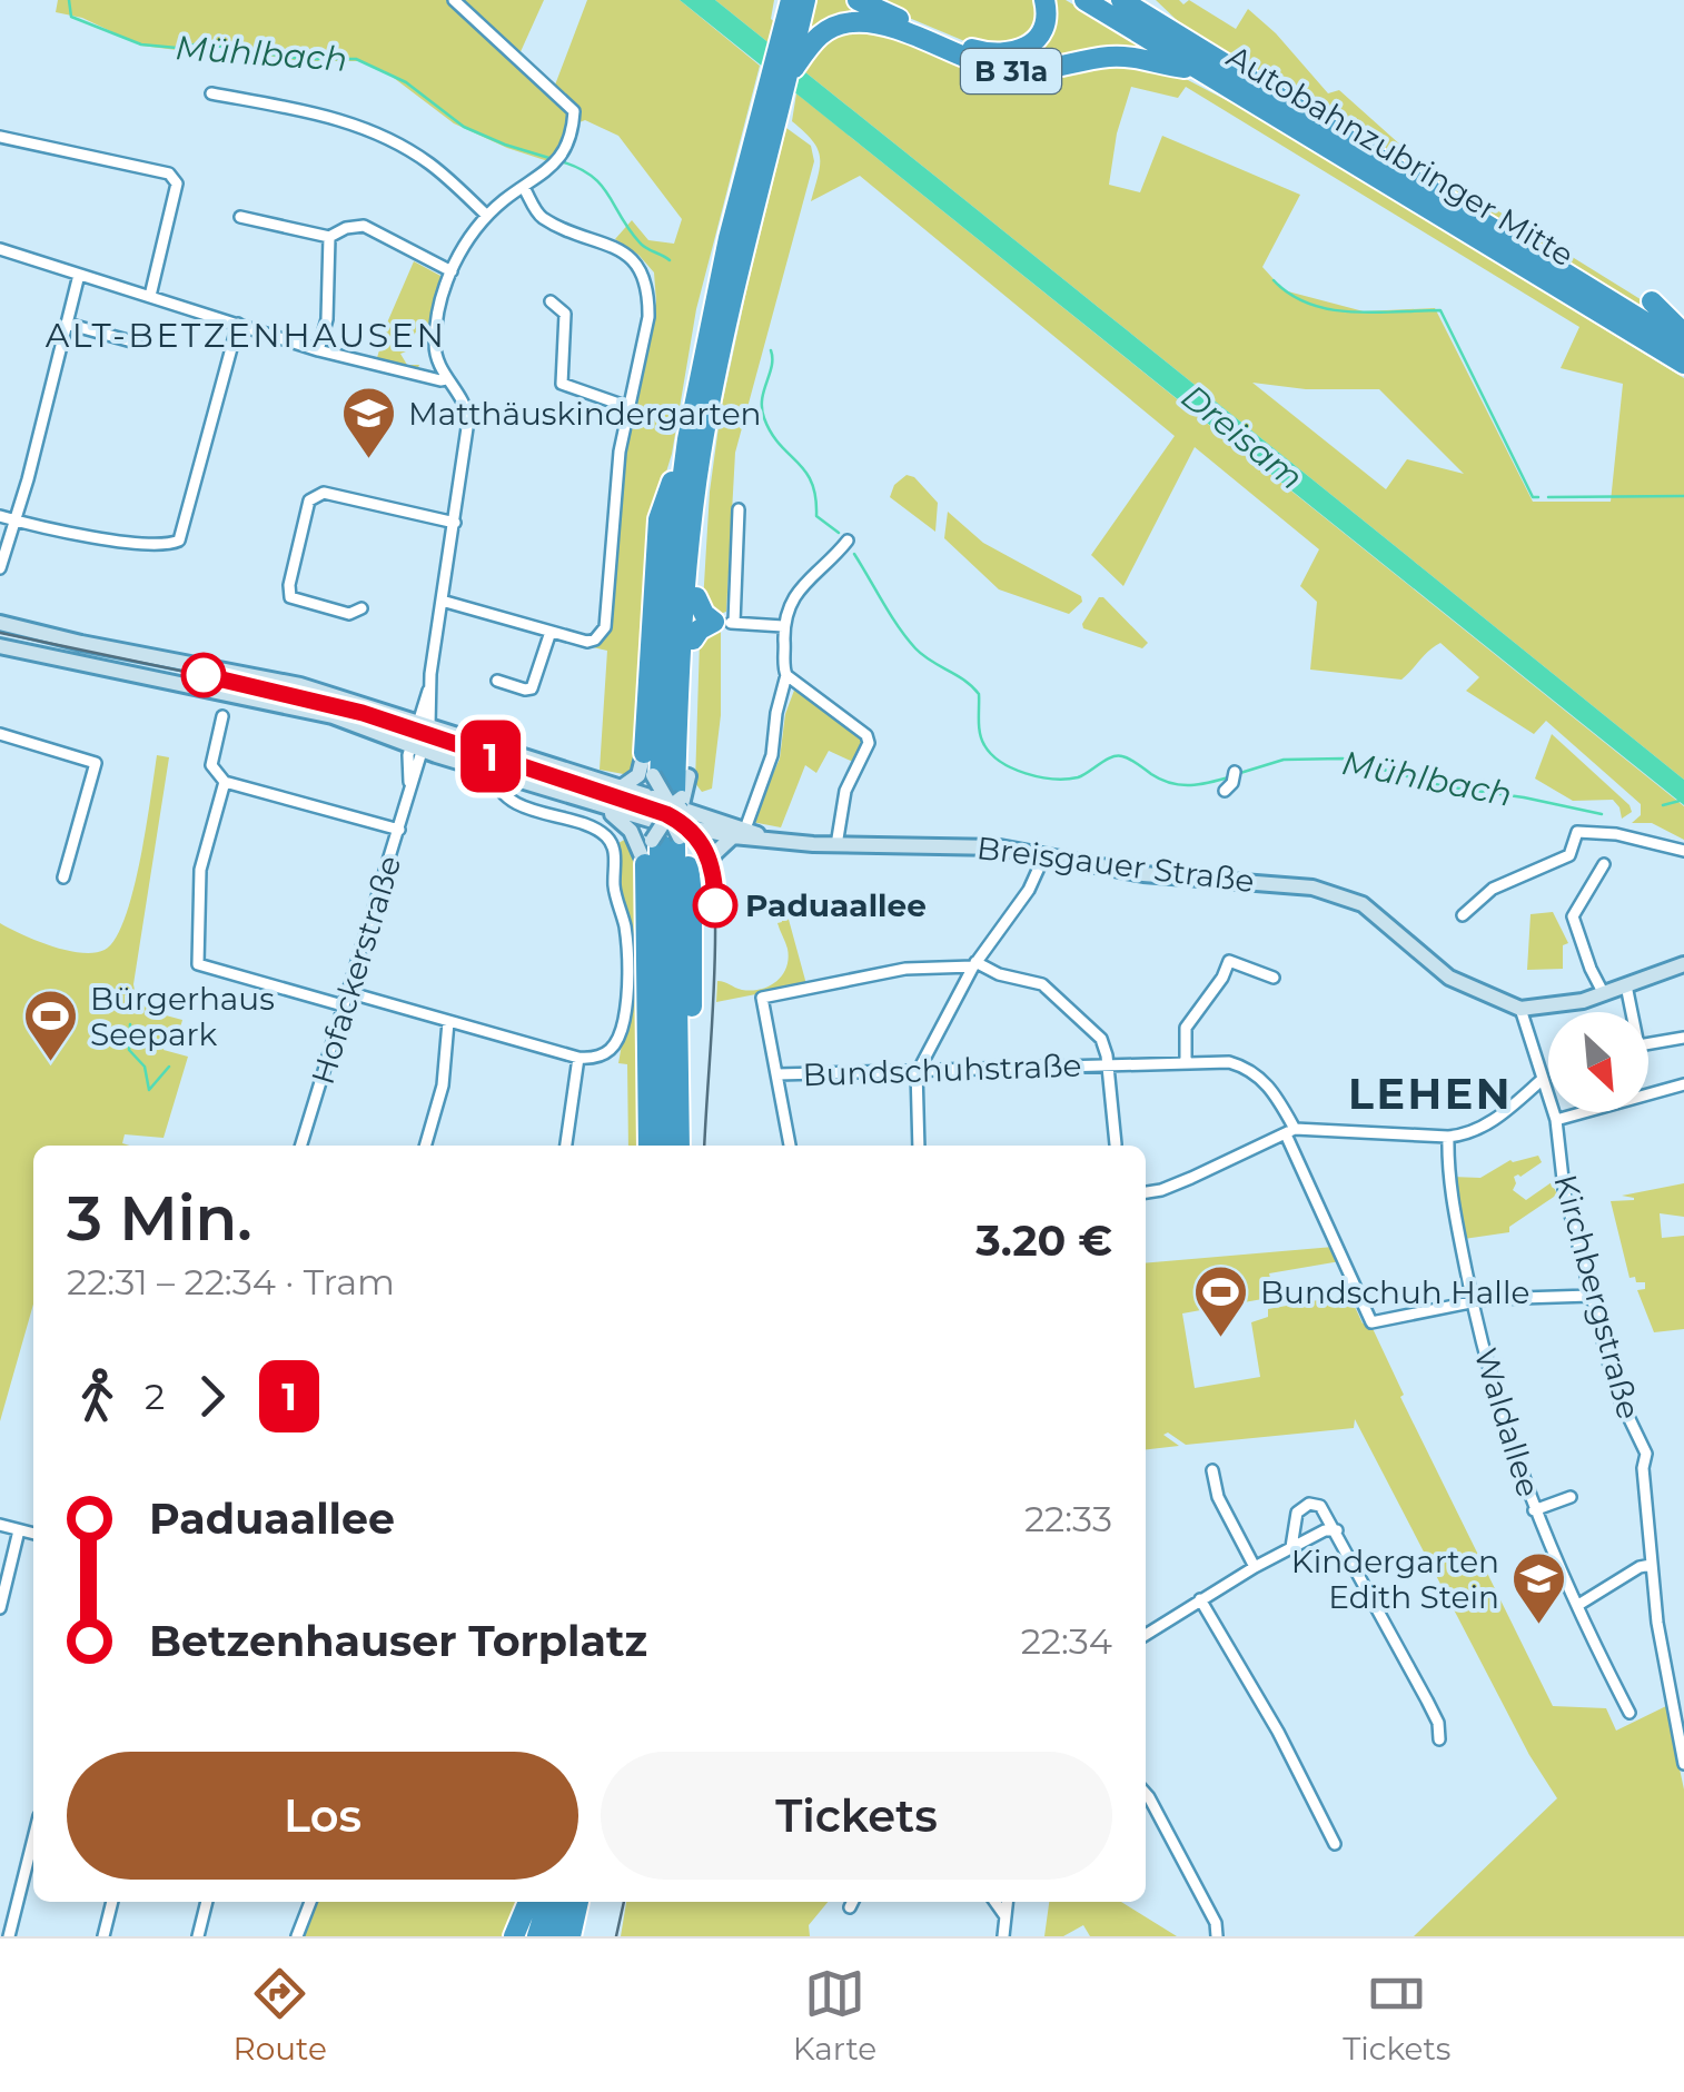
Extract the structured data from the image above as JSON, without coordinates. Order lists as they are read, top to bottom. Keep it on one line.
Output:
{"streets":{"highway":["B 31a","Autobahnzubringer Mitte"],"street":["Breisgauer Straße","Hofackerstraße","Bundschuhstraße","Kirchbergstraße","Waldallee"]},"crossings":[["B 31a","Autobahnzubringer Mitte"],["Breisgauer Straße","Hofackerstraße"],["Breisgauer Straße","Kirchbergstraße"],["Bundschuhstraße","Waldallee"]],"districts":["ALT-BETZENHAUSEN","LEHEN"],"water":["Mühlbach","Dreisam"],"places":{"school or university":["Matthäuskindergarten","Kindergarten Edith Stein"],"other":["Paduaallee"],"sports":["Bürgerhaus Seepark","Bundschuh Halle"]},"lines":["tram line 1"],"north":"bottom right","page":{"on_map":"1","heading":["3 Min.","22:31 – 22:34 · Tram","3.20 €"],"legs":["2","1"],"list":[{"name":"Paduaallee","value":"22:33"},{"name":"Betzenhauser Torplatz","value":"22:34"}],"buttons":["Los","Tickets"],"tabs":["Route","Karte","Tickets"]}}
